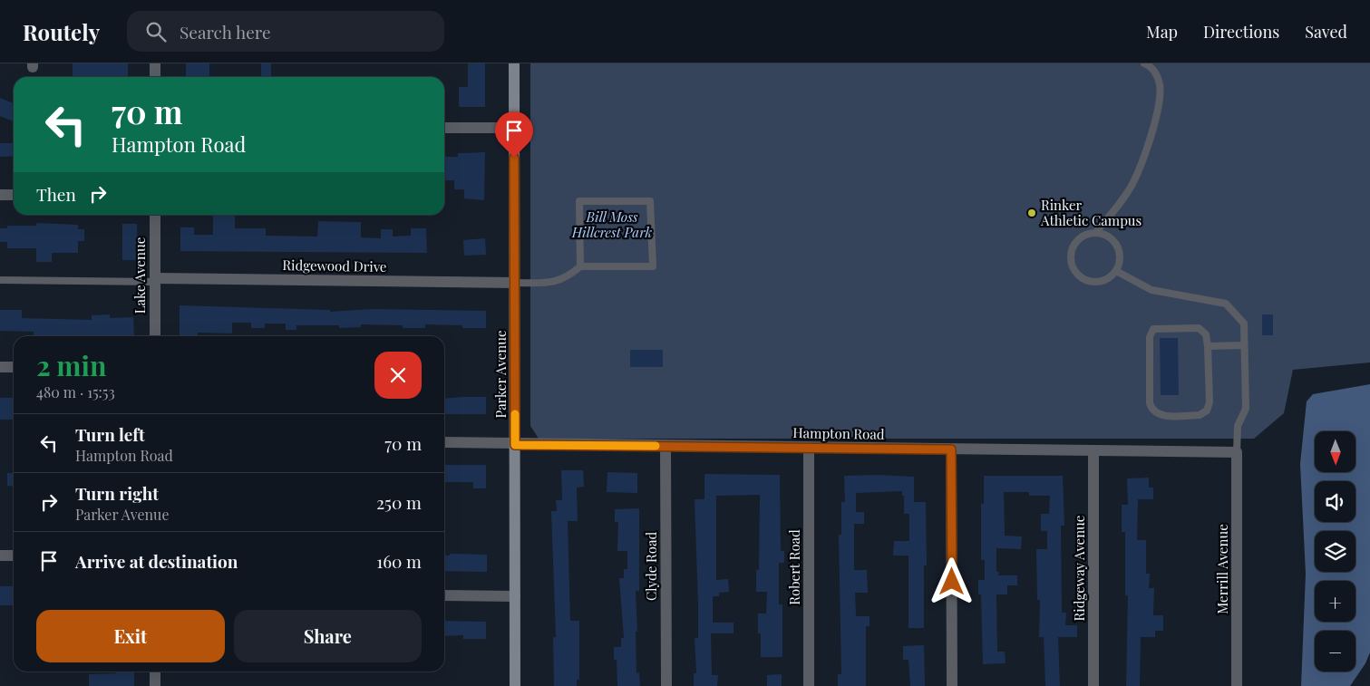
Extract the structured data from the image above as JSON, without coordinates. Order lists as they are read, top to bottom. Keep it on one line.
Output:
{"streets":{"street":["Ridgewood Drive","Lake Avenue","Parker Avenue","Hampton Road","Clyde Road","Robert Road","Ridgeway Avenue","Merrill Avenue"]},"crossings":[["Ridgewood Drive","Lake Avenue"],["Ridgewood Drive","Parker Avenue"],["Parker Avenue","Hampton Road"],["Hampton Road","Clyde Road"],["Hampton Road","Robert Road"],["Hampton Road","Ridgeway Avenue"],["Hampton Road","Merrill Avenue"]],"parks":["Bill Moss Hillcrest Park"],"places":["Rinker Athletic Campus"],"north":"bottom","page":{"header":"Routely","search":"Search here","nav":["Map","Directions","Saved"],"turn":["70 m","Hampton Road"],"then":"Then","heading":["2 min","480 m · 15:53"],"list":[{"name":"Turn left","note":"Hampton Road","value":"70 m"},{"name":"Turn right","note":"Parker Avenue","value":"250 m"},{"name":"Arrive at destination","value":"160 m"}],"map_buttons":["+","−"],"buttons":["Exit","Share"]}}
